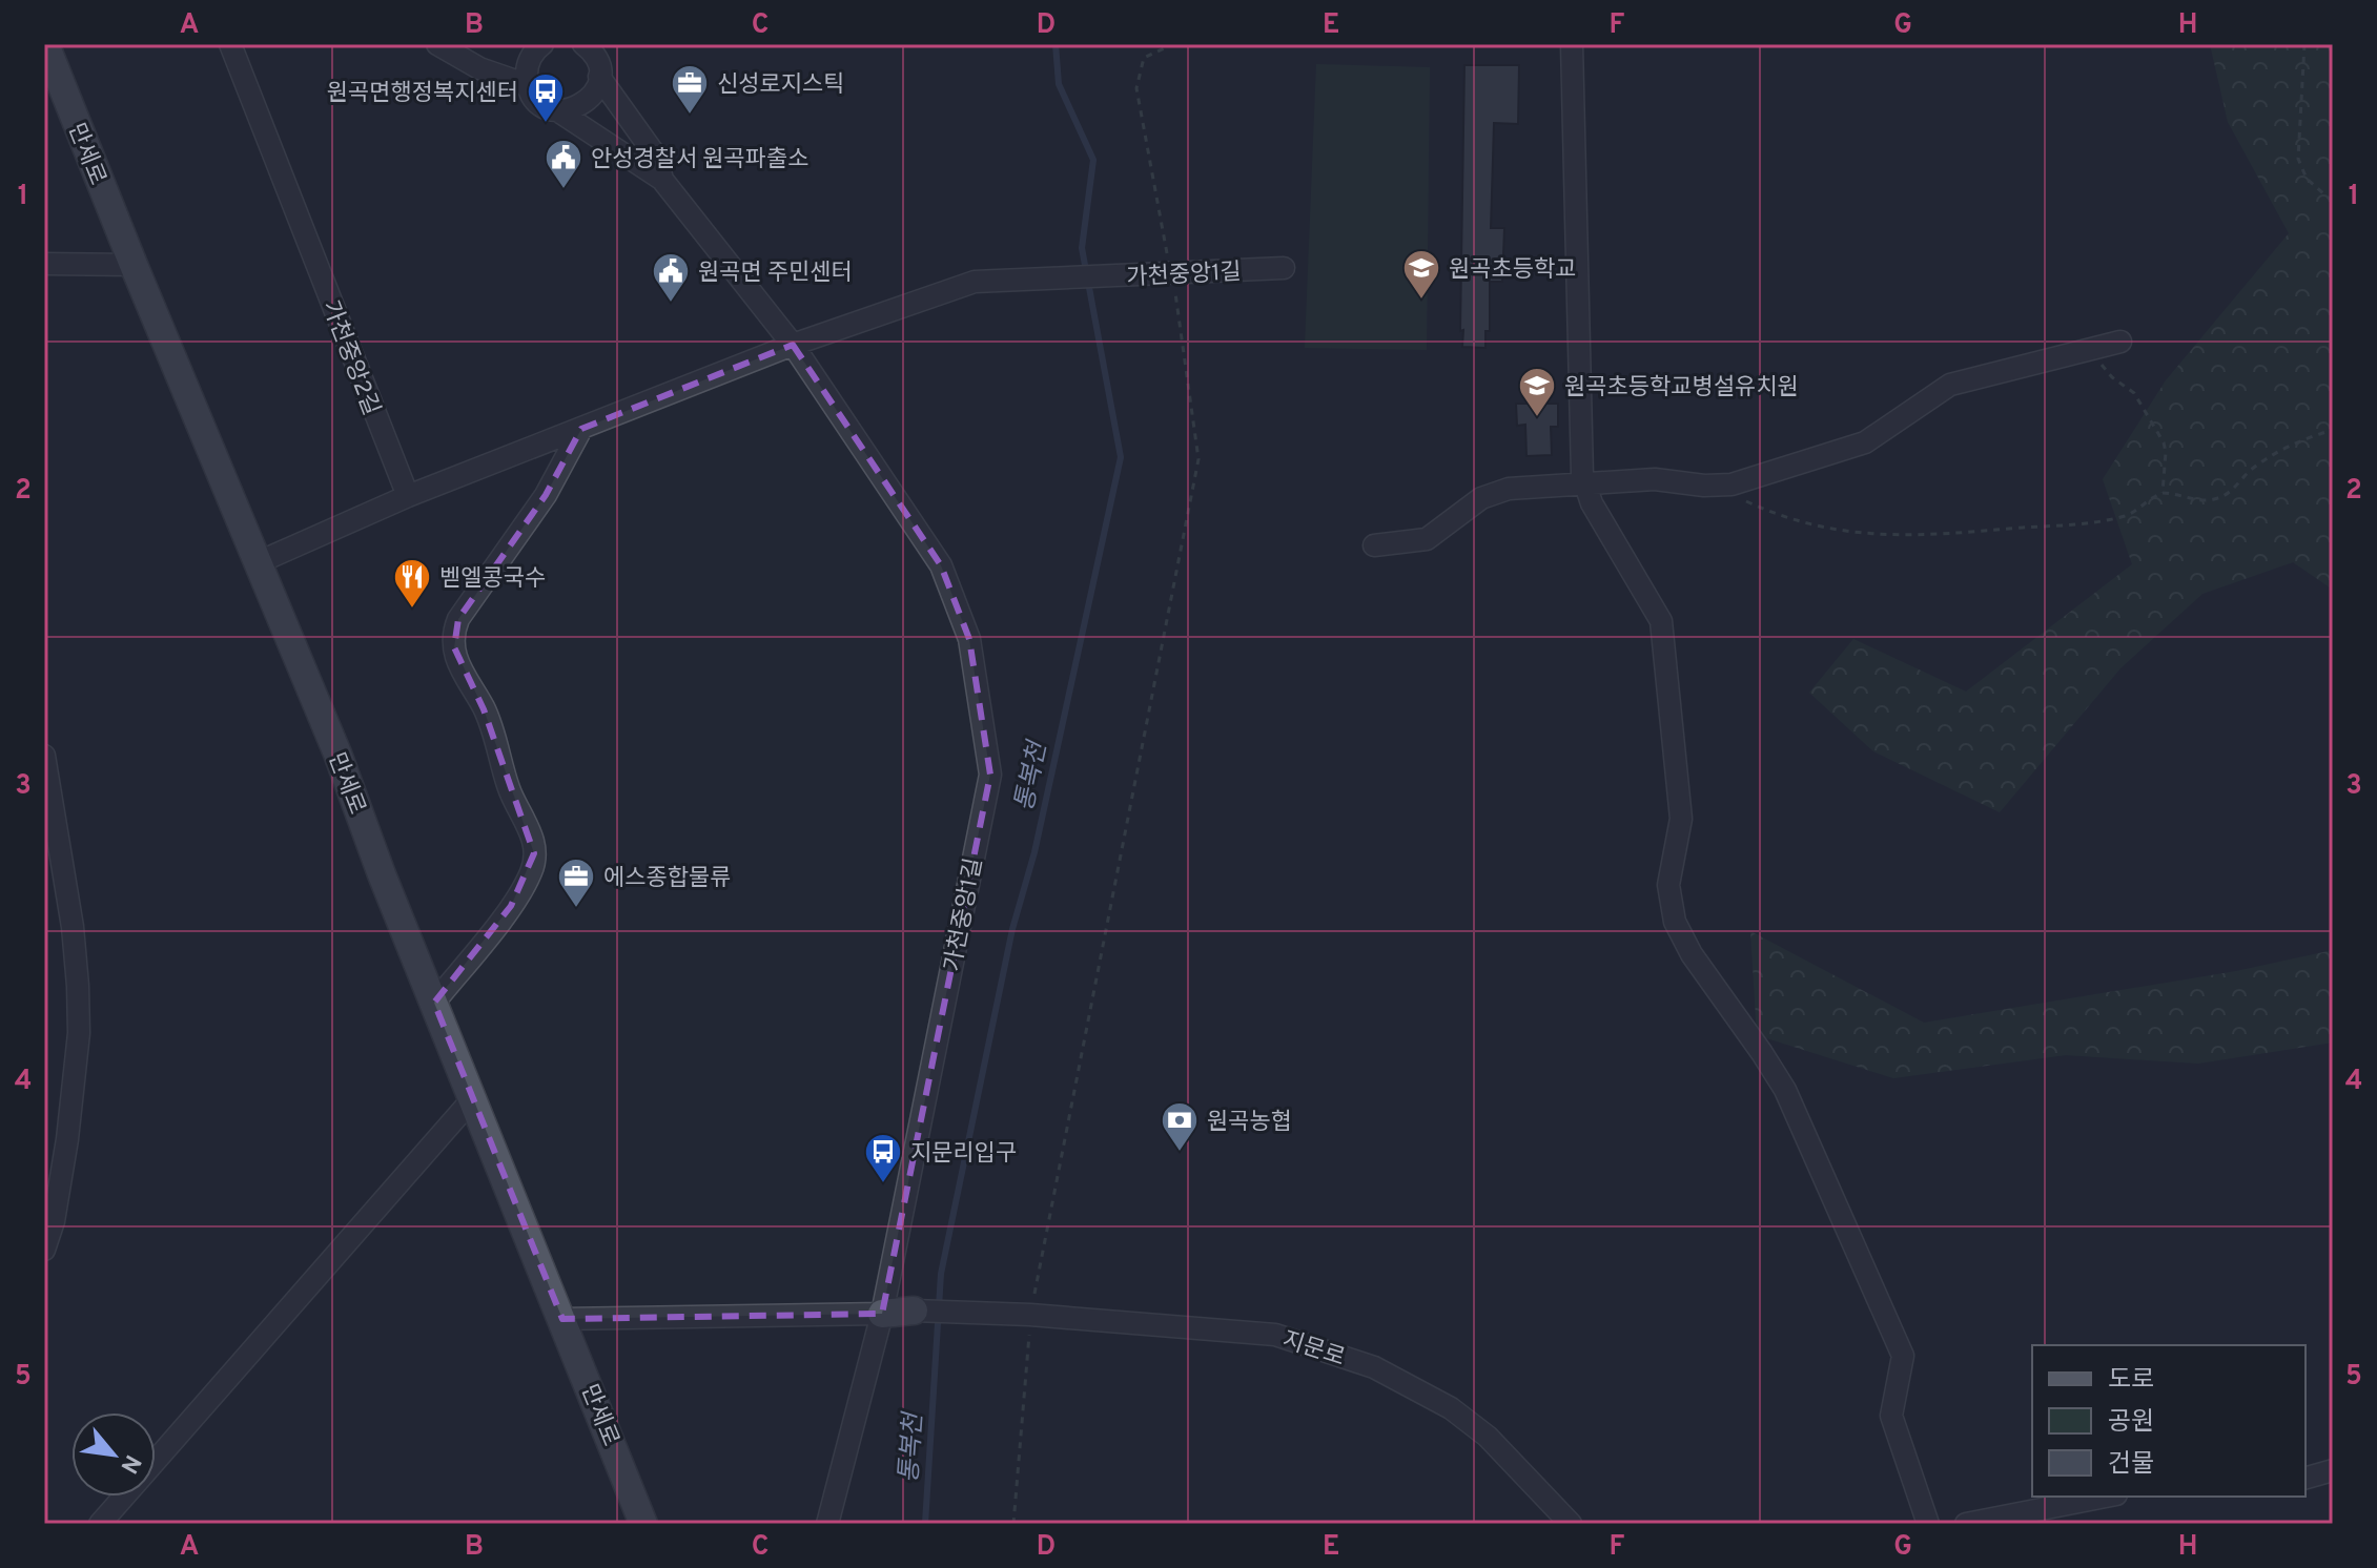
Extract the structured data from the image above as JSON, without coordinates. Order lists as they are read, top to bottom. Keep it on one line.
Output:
{"streets":{"main road":["만세로"],"street":["가천중앙1길","가천중앙2길","지문로"]},"water":["통복천"],"places":{"office":["신성로지스틱","에스종합물류"],"bus stop":["원곡면행정복지센터","지문리입구"],"public building":["안성경찰서 원곡파출소","원곡면 주민센터"],"school or university":["원곡초등학교","원곡초등학교병설유치원"],"restaurant":["벧엘콩국수"],"bank":["원곡농협"]},"legend":["도로","공원","건물"],"north":"bottom right","grid":{"columns":["A","B","C","D","E","F","G","H"],"rows":["1","2","3","4","5"]}}
